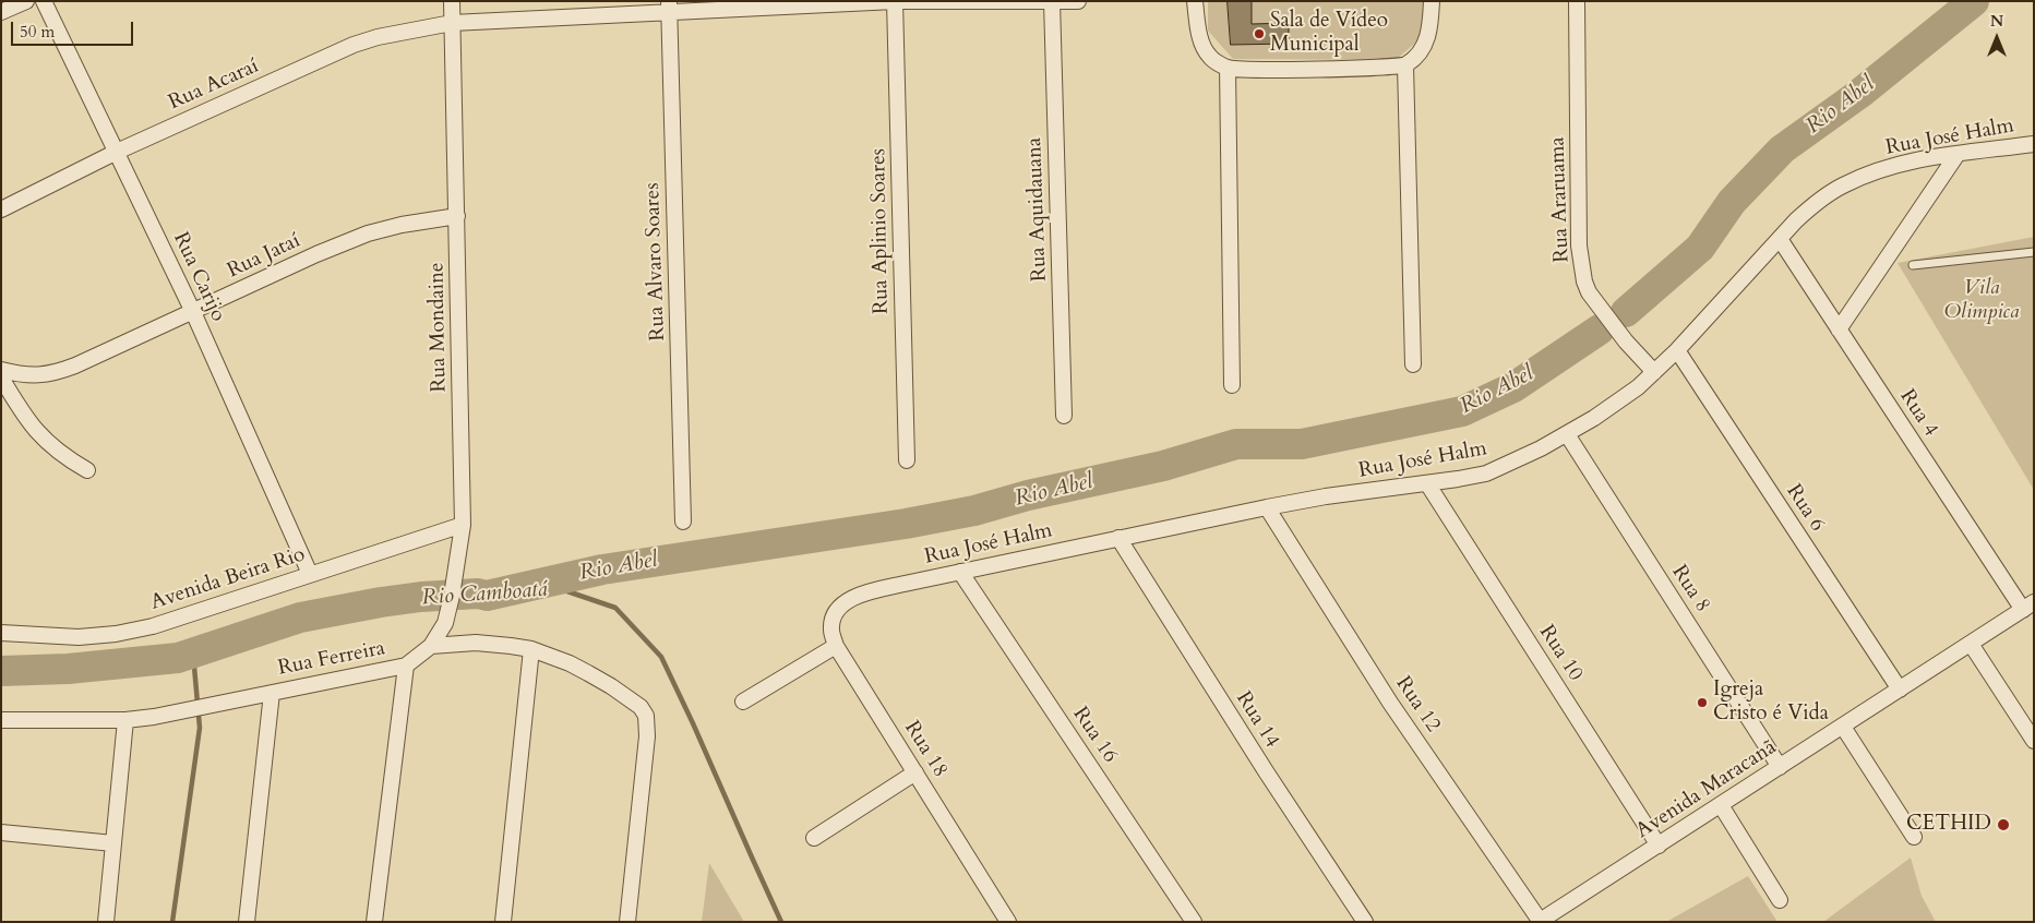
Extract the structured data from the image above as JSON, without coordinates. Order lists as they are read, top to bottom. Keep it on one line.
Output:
{"streets":{"street":["Rua Acaraí","Rua José Halm","Rua Araruama","Rua Aquidauana","Rua Aplinio Soares","Rua Jataí","Rua Alvaro Soares","Rua Carijo","Rua Mondaine","Rua 4","Rua 6","Avenida Beira Rio","Rua 8","Rua 10","Rua Ferreira","Rua 12","Rua 14","Rua 16","Rua 18","Avenida Maracanã"]},"crossings":[["Rua Acaraí","Rua Aquidauana"],["Rua Acaraí","Rua Aplinio Soares"],["Rua Acaraí","Rua Alvaro Soares"],["Rua Acaraí","Rua Carijo"],["Rua Acaraí","Rua Mondaine"],["Rua José Halm","Rua Araruama"],["Rua José Halm","Rua 4"],["Rua José Halm","Rua 6"],["Rua José Halm","Rua 8"],["Rua José Halm","Rua 10"],["Rua José Halm","Rua 12"],["Rua José Halm","Rua 14"],["Rua José Halm","Rua 16"],["Rua José Halm","Rua 18"],["Rua Jataí","Rua Carijo"],["Rua Jataí","Rua Mondaine"],["Rua Carijo","Avenida Beira Rio"],["Rua Mondaine","Avenida Beira Rio"],["Rua Mondaine","Rua Ferreira"],["Rua 4","Avenida Maracanã"],["Rua 6","Avenida Maracanã"],["Rua 8","Avenida Maracanã"],["Rua 10","Avenida Maracanã"],["Rua 12","Avenida Maracanã"]],"water":["Rio Abel","Rio Camboatá"],"parks":["Vila Olimpica"],"places":["Sala de Vídeo Municipal","Igreja Cristo é Vida","CETHID"],"scale_bar":"50 m","north":"top"}
